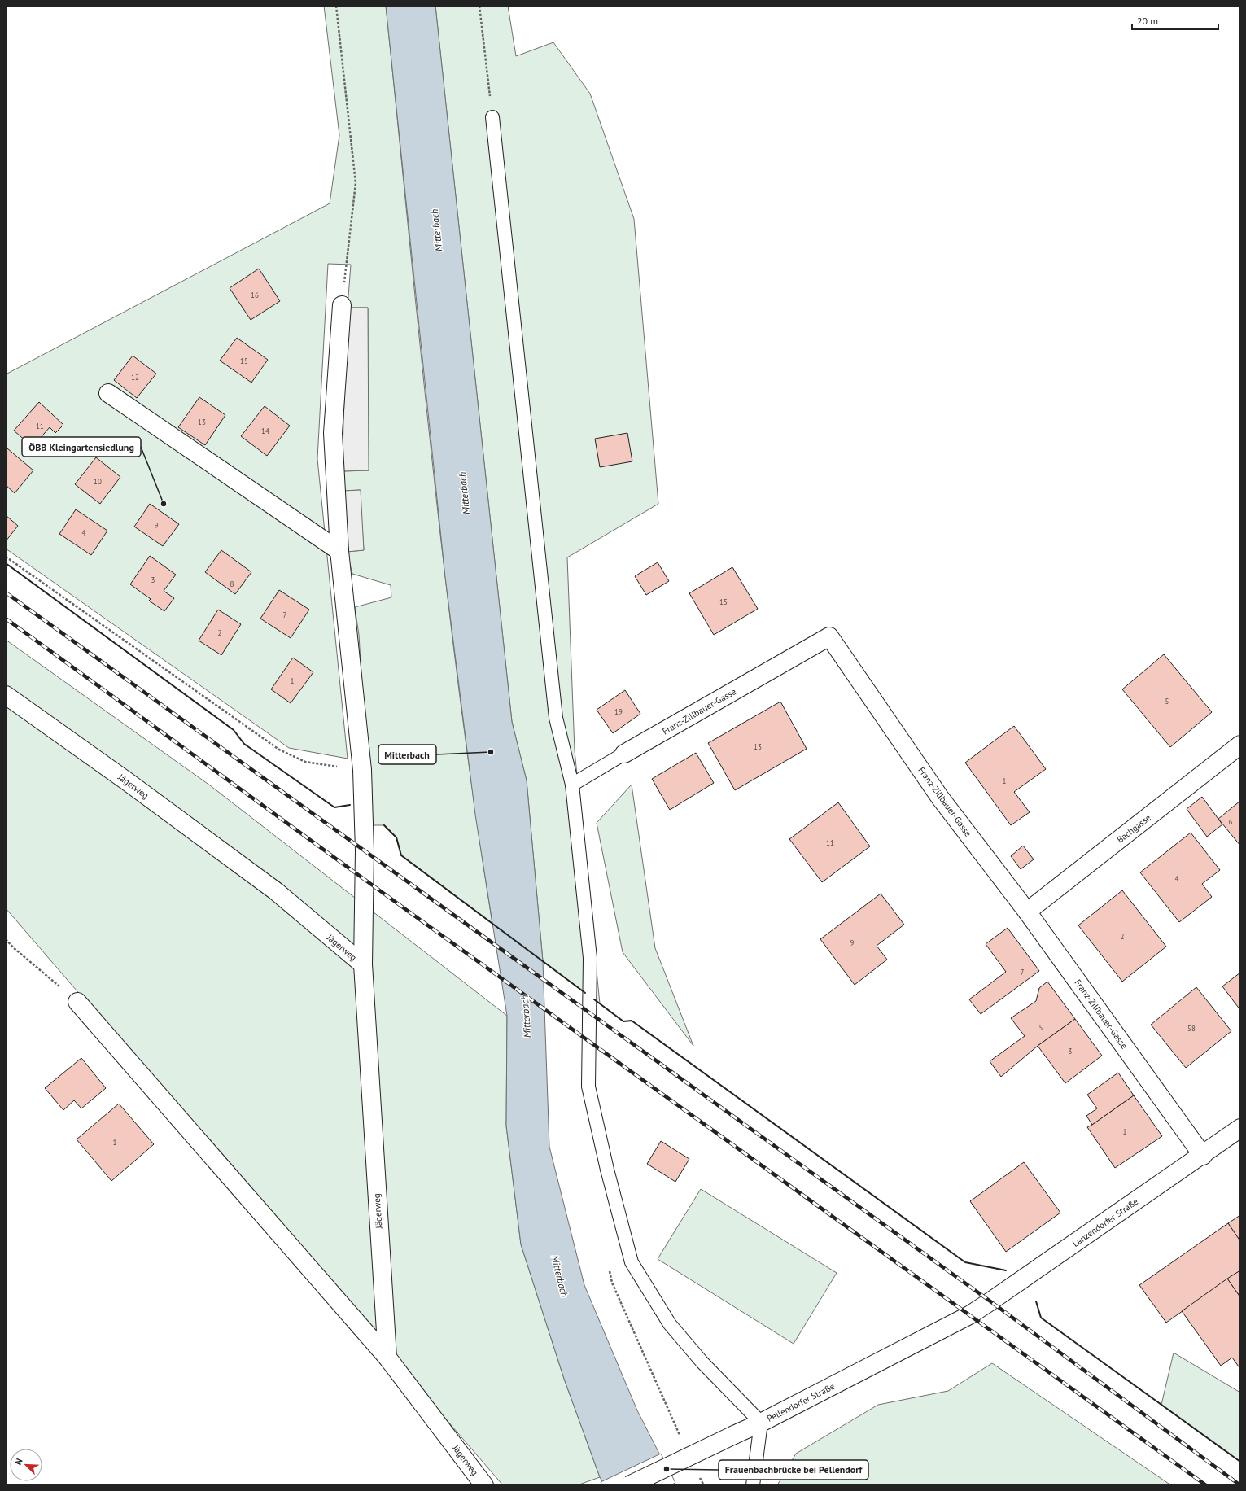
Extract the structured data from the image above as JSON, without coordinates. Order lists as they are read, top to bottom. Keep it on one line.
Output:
{"streets":{"street":["Franz-Zillbauer-Gasse","Jägerweg","Bachgasse","Lanzendorfer Straße","Pellendorfer Straße"]},"crossings":[["Franz-Zillbauer-Gasse","Bachgasse"],["Franz-Zillbauer-Gasse","Lanzendorfer Straße"],["Lanzendorfer Straße","Pellendorfer Straße"]],"water":["Mitterbach"],"places":["ÖBB Kleingartensiedlung","Mitterbach","Frauenbachbrücke bei Pellendorf"],"house_numbers":["16","15","12","13","11","14","10","9","4","3","8","15","7","2","1","5","19","13","1","6","11","4","2","9","7","5","58","3","1","1"],"scale_bar":"20 m","north":"top left"}
